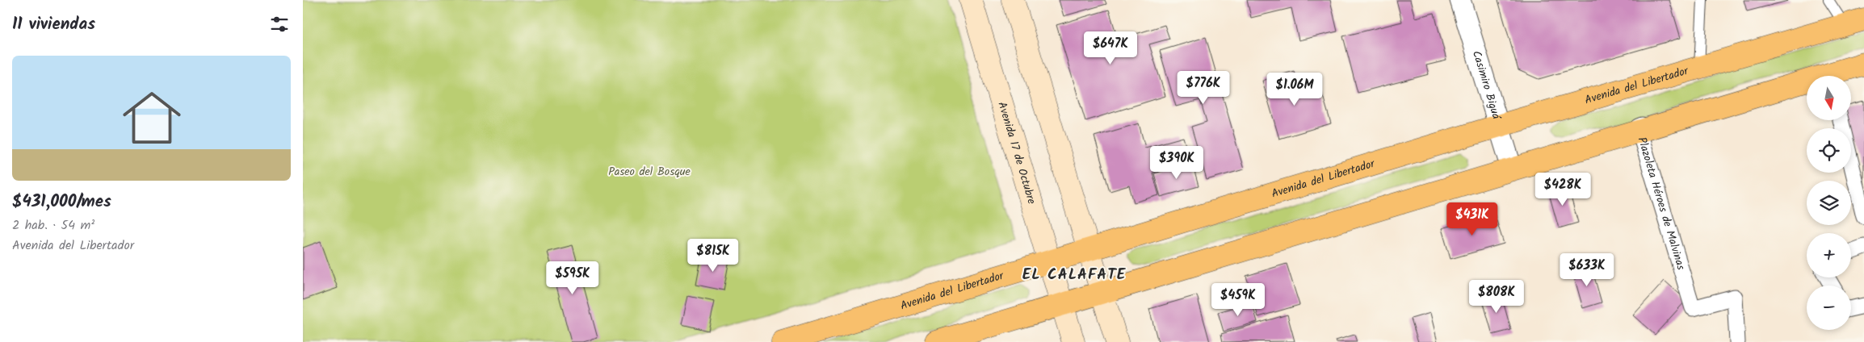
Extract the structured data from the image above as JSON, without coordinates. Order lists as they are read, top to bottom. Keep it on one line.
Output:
{"streets":{"main road":["Avenida del Libertador","Avenida 17 de Octubre"],"street":["Casimiro Biguá","Plazoleta Héroes de Malvinas"]},"crossings":[["Casimiro Biguá","Avenida del Libertador"],["Avenida del Libertador","Avenida 17 de Octubre"]],"districts":["EL CALAFATE"],"parks":["Paseo del Bosque"],"north":"bottom","page":{"heading":"11 viviendas","price":["$647K","$776K","$1.06M","$390K","$428K","$431K","$815K","$633K","$595K","$808K","$459K"],"list":[{"name":"$431,000/mes","note":"2 hab. · 54 m² · Avenida del Libertador"}],"map_buttons":["+","−"]}}
